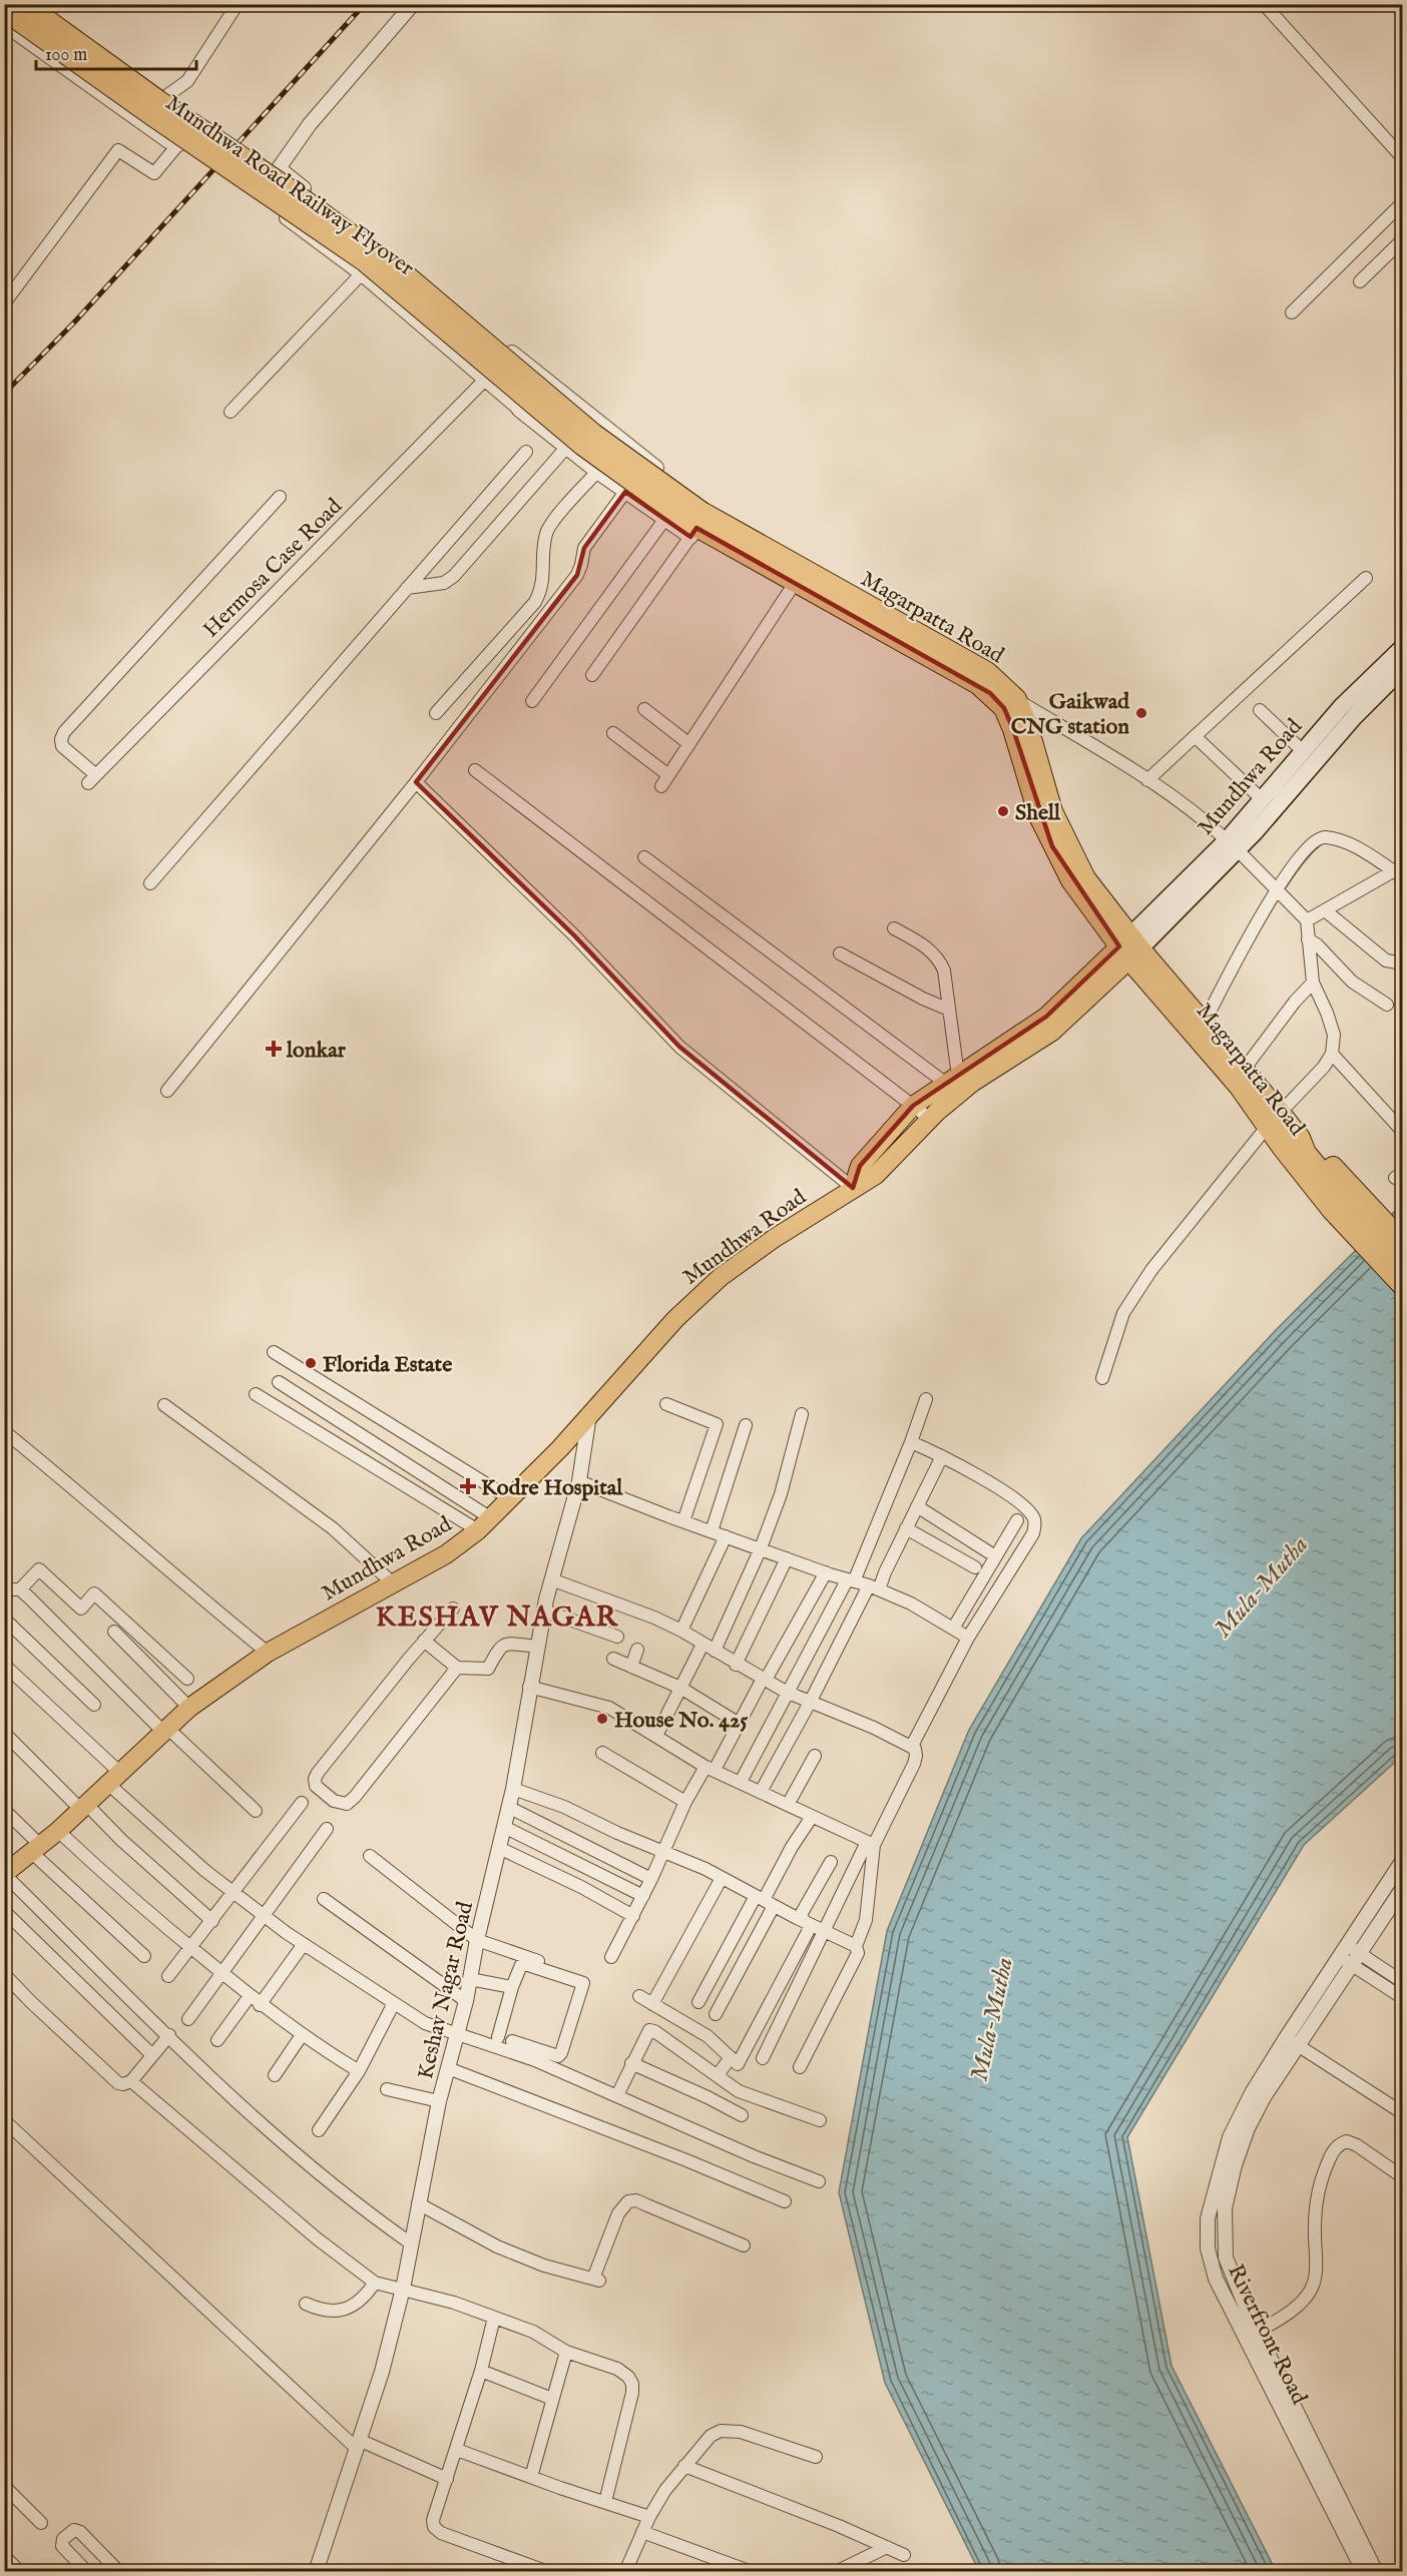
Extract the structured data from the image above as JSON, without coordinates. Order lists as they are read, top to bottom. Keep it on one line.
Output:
{"streets":{"highway":["Mundhwa Road Railway Flyover","Magarpatta Road"],"main road":["Mundhwa Road"],"street":["Hermosa Case Road","Keshav Nagar Road","Riverfront Road"]},"crossings":[["Mundhwa Road Railway Flyover","Magarpatta Road"],["Magarpatta Road","Mundhwa Road"],["Mundhwa Road","Keshav Nagar Road"]],"districts":["KESHAV NAGAR"],"water":["Mula-Mutha"],"places":{"other":["Gaikwad CNG station","Shell","Florida Estate","House No. 425"],"health":["lonkar","Kodre Hospital"]},"scale_bar":"100 m"}
